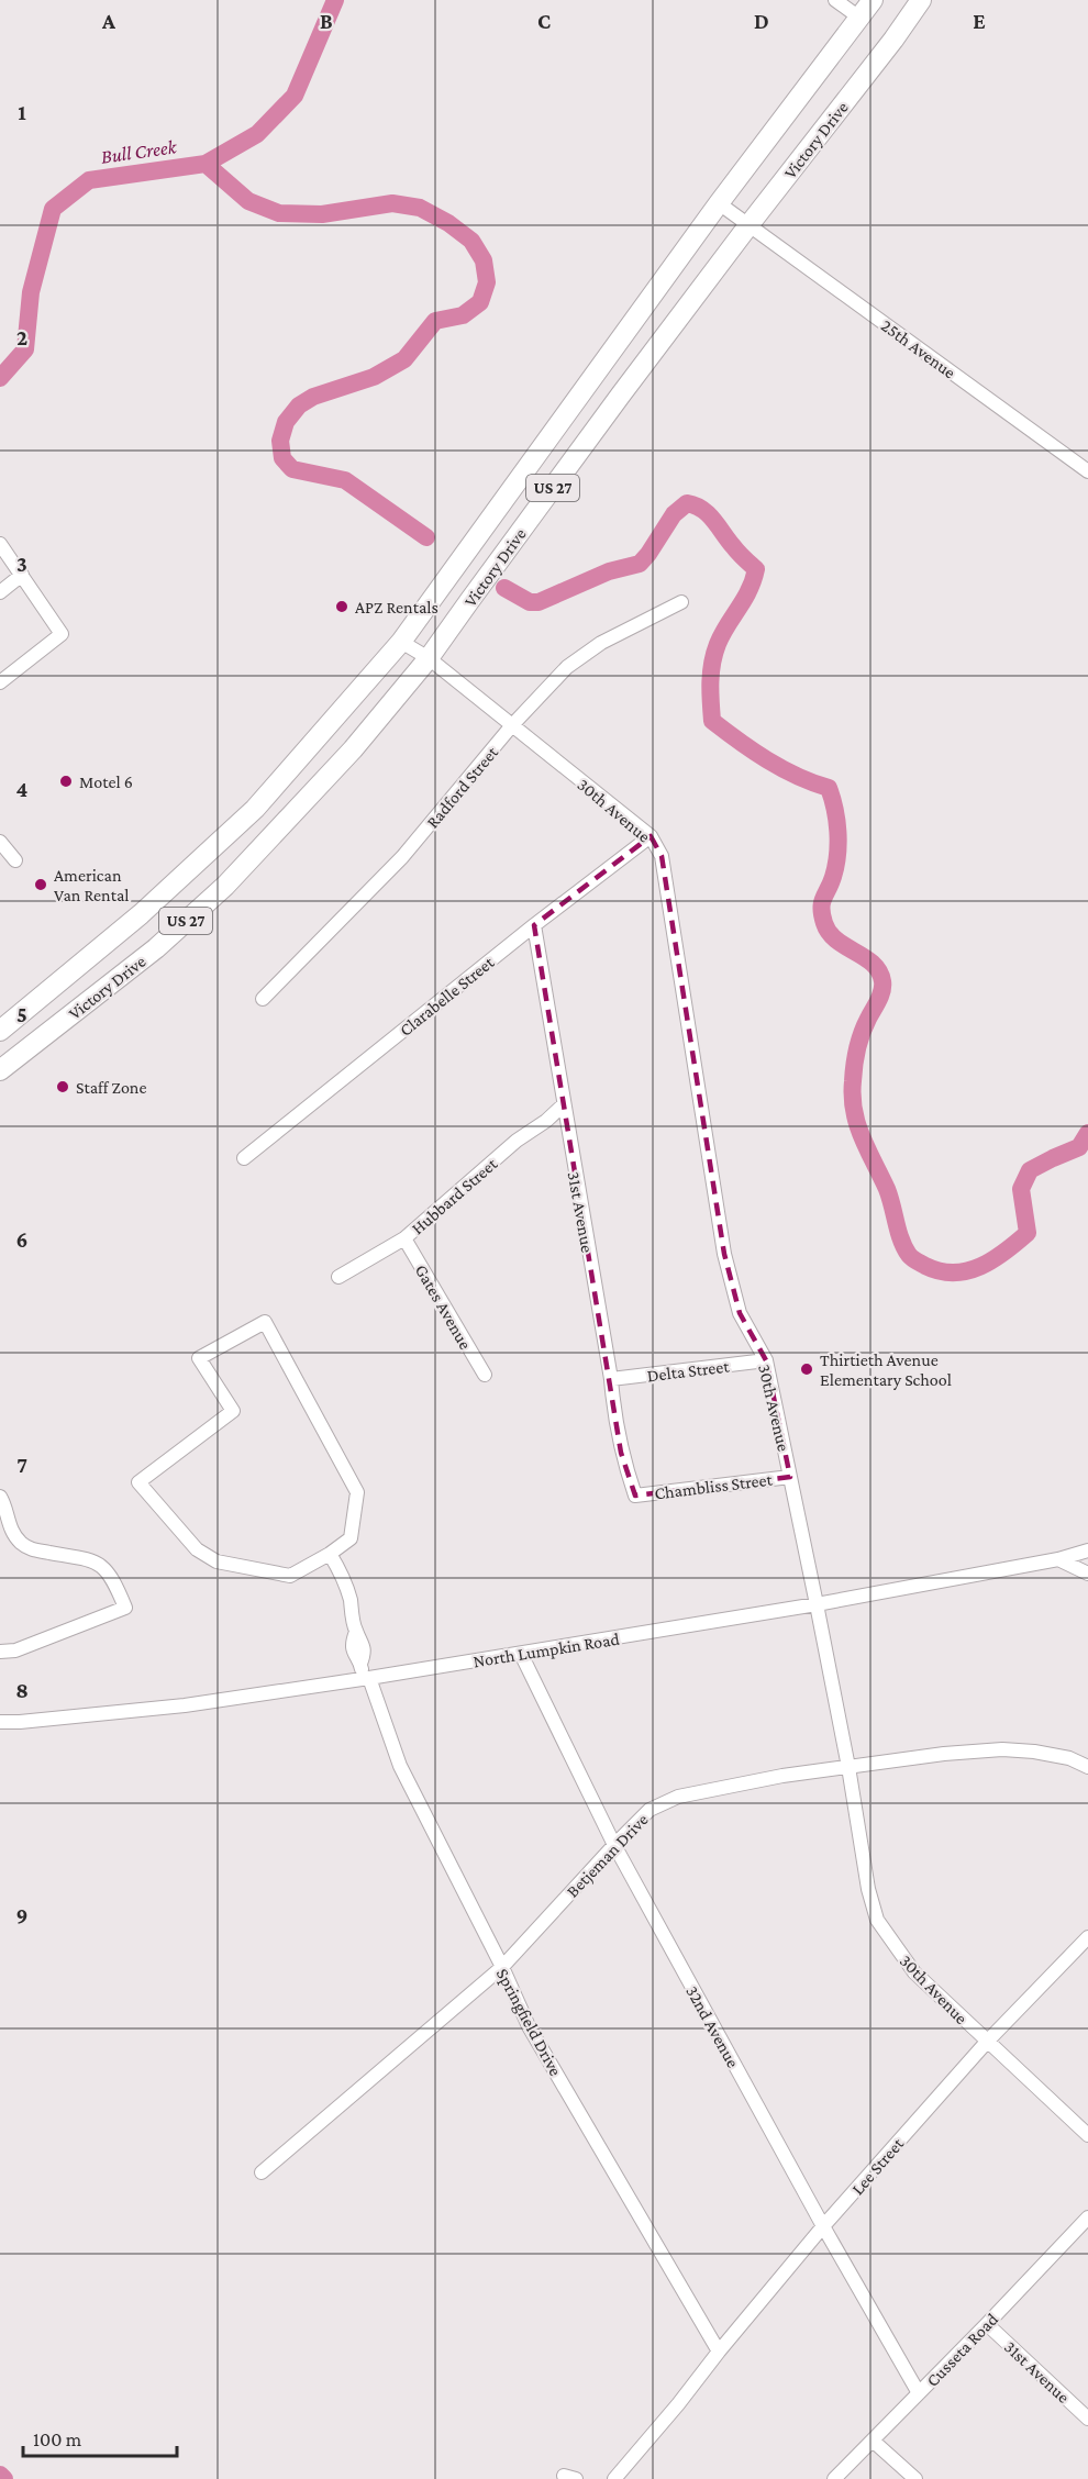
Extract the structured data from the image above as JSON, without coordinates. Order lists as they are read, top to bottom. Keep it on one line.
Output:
{"streets":{"highway":["Victory Drive","US 27"],"street":["25th Avenue","Radford Street","30th Avenue","Clarabelle Street","Hubbard Street","31st Avenue","Gates Avenue","Delta Street","Chambliss Street","North Lumpkin Road","Betjeman Drive","Springfield Drive","32nd Avenue","Lee Street","Cusseta Road"]},"crossings":[["Victory Drive","25th Avenue"],["Victory Drive","30th Avenue"],["Radford Street","30th Avenue"],["30th Avenue","Clarabelle Street"],["30th Avenue","Delta Street"],["30th Avenue","Chambliss Street"],["30th Avenue","North Lumpkin Road"],["30th Avenue","Betjeman Drive"],["30th Avenue","Lee Street"],["Clarabelle Street","31st Avenue"],["Hubbard Street","31st Avenue"],["Hubbard Street","Gates Avenue"],["31st Avenue","Delta Street"],["31st Avenue","Chambliss Street"],["31st Avenue","Cusseta Road"],["North Lumpkin Road","Springfield Drive"],["North Lumpkin Road","32nd Avenue"],["Betjeman Drive","Springfield Drive"],["Betjeman Drive","32nd Avenue"],["Springfield Drive","Lee Street"],["32nd Avenue","Lee Street"],["32nd Avenue","Cusseta Road"]],"water":["Bull Creek"],"places":["APZ Rentals","Motel 6","American Van Rental","Staff Zone","Thirtieth Avenue Elementary School"],"scale_bar":"100 m","grid":{"columns":["A","B","C","D","E"],"rows":["1","2","3","4","5","6","7","8","9"]}}
